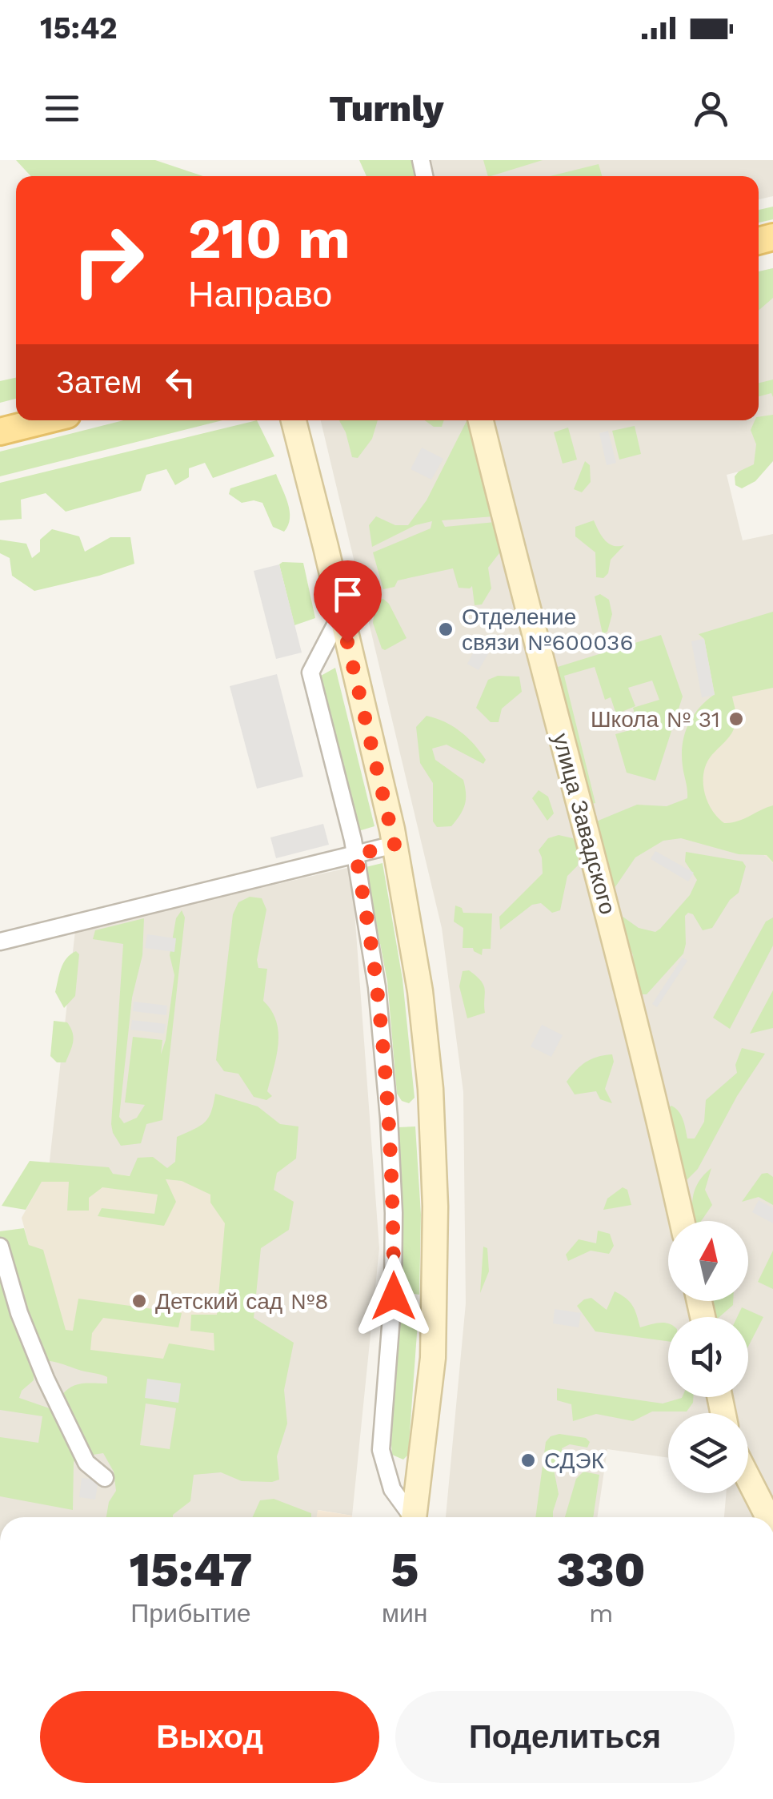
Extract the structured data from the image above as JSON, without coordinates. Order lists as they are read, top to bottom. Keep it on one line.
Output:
{"streets":{"main road":["улица Завадского"]},"places":["Отделение связи №600036","Школа № 31","Детский сад №8","СДЭК"],"north":"top","page":{"status":"15:42","header":"Turnly","turn":["210 m","Направо"],"then":"Затем","eta":["15:47","Прибытие","5","мин","330","m"],"buttons":["Выход","Поделиться"]}}
